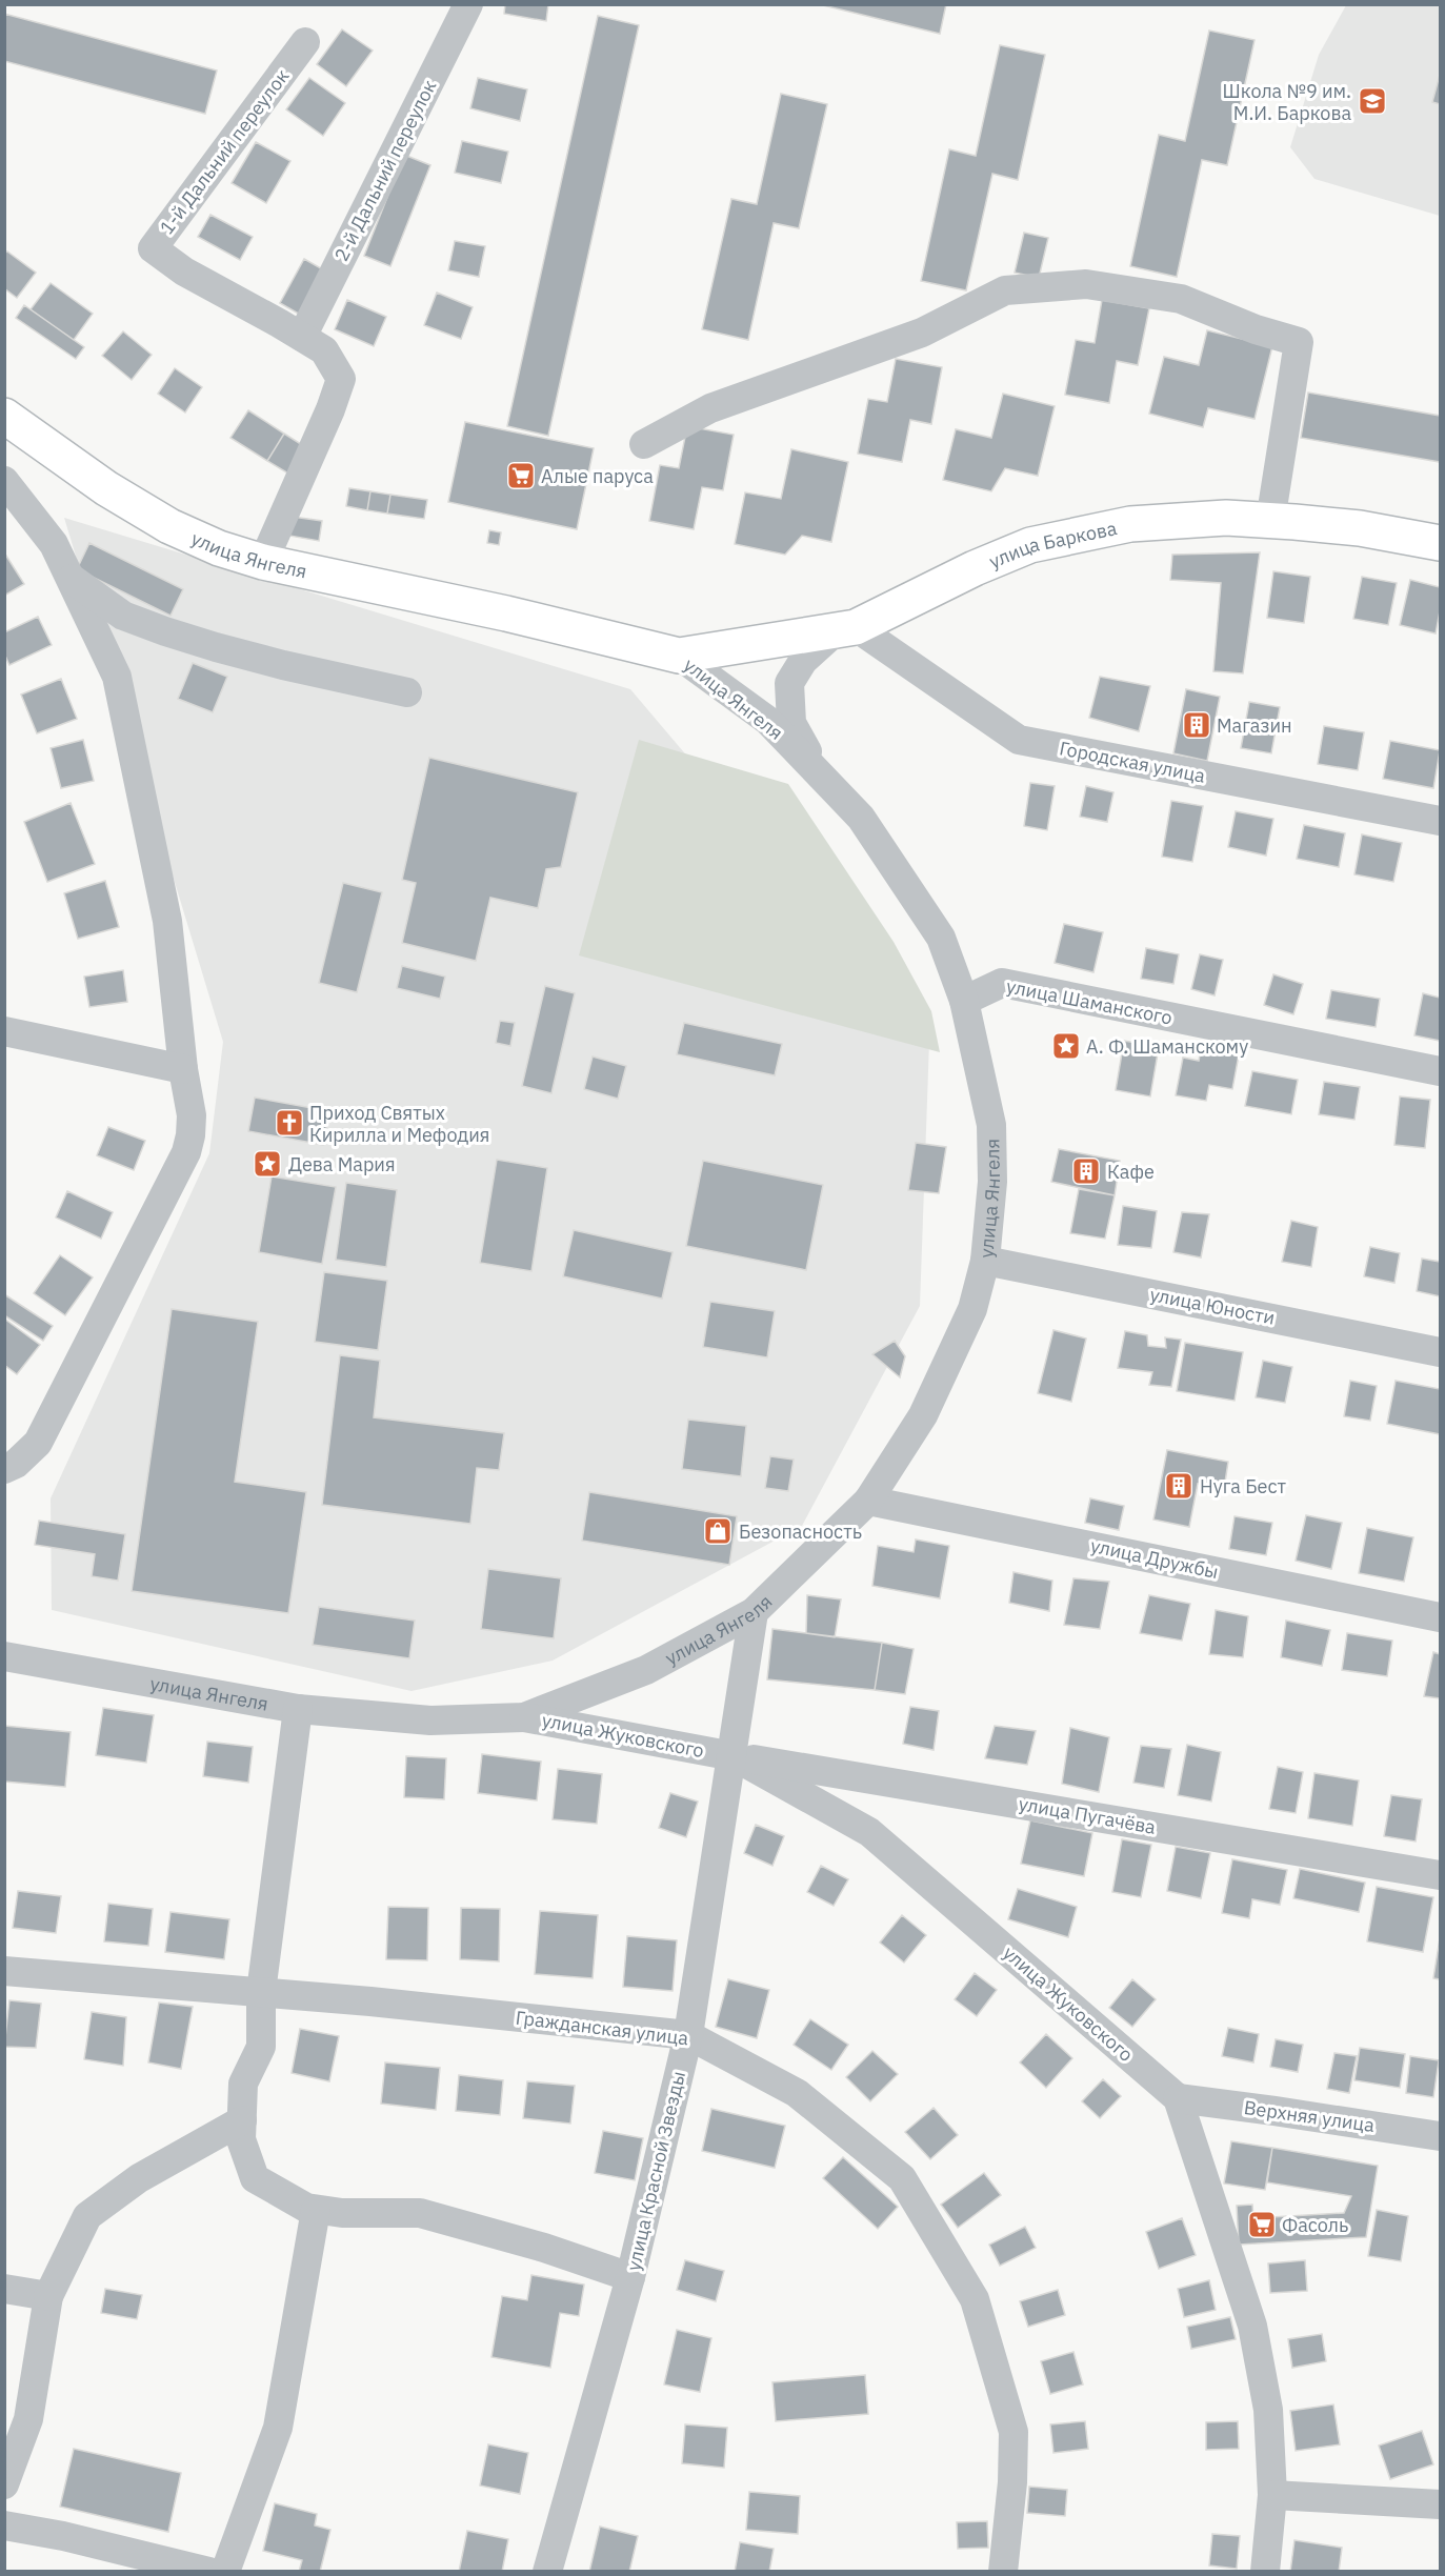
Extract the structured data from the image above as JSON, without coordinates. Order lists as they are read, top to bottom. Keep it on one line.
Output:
{"streets":{"main road":["улица Баркова","улица Янгеля"],"street":["1-й Дальний переулок","2-й Дальний переулок","Городская улица","улица Шаманского","улица Юности","улица Дружбы","улица Жуковского","улица Пугачёва","Гражданская улица","Верхняя улица","улица Красной Звезды"]},"crossings":[["1-й Дальний переулок","2-й Дальний переулок"],["1-й Дальний переулок","улица Янгеля"],["улица Баркова","улица Янгеля"],["улица Баркова","Городская улица"],["улица Янгеля","улица Шаманского"],["улица Янгеля","улица Юности"],["улица Янгеля","улица Дружбы"],["улица Янгеля","улица Жуковского"],["улица Янгеля","улица Красной Звезды"],["улица Жуковского","улица Пугачёва"],["улица Жуковского","Верхняя улица"],["улица Жуковского","улица Красной Звезды"],["улица Пугачёва","улица Красной Звезды"],["Гражданская улица","улица Красной Звезды"]],"places":{"school or university":["Школа №9 им. М.И. Баркова"],"supermarket":["Алые паруса","Фасоль"],"building":["Магазин","Кафе","Нуга Бест"],"place":["А. Ф. Шаманскому","Дева Мария"],"church":["Приход Святых Кирилла и Мефодия"],"shop":["Безопасность"]}}
